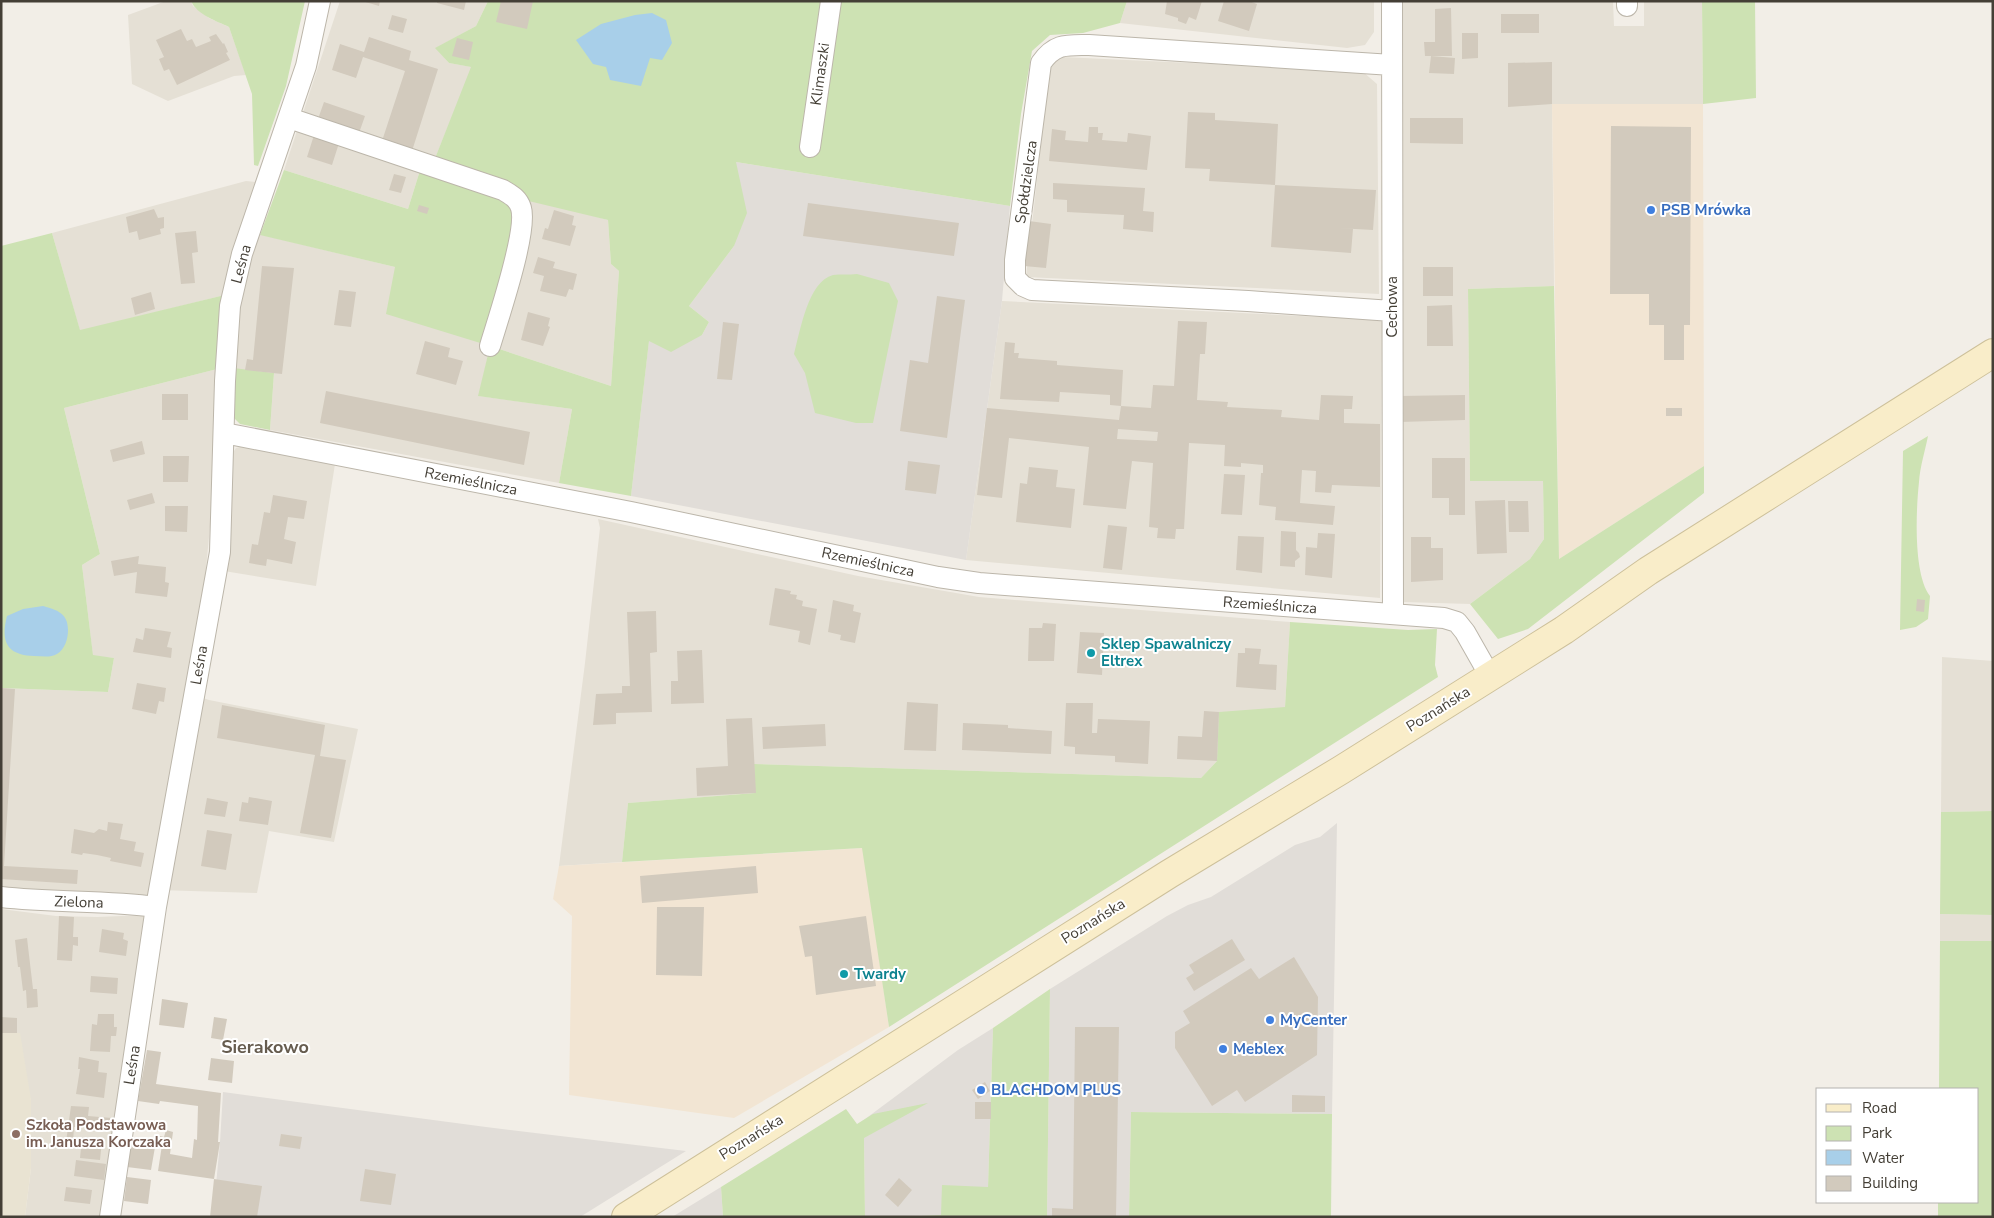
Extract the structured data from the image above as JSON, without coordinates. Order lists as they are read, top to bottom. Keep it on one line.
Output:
{"streets":{"main road":["Poznańska"],"street":["Klimaszki","Spółdzielcza","Leśna","Cechowa","Rzemieślnicza","Zielona"]},"crossings":[["Spółdzielcza","Cechowa"],["Leśna","Rzemieślnicza"],["Leśna","Zielona"],["Cechowa","Rzemieślnicza"],["Rzemieślnicza","Poznańska"]],"districts":["Sierakowo"],"places":["PSB Mrówka","Sklep Spawalniczy Eltrex","Twardy","MyCenter","Meblex","BLACHDOM PLUS","Szkoła Podstawowa im. Janusza Korczaka"],"legend":["Road","Park","Water","Building"]}
